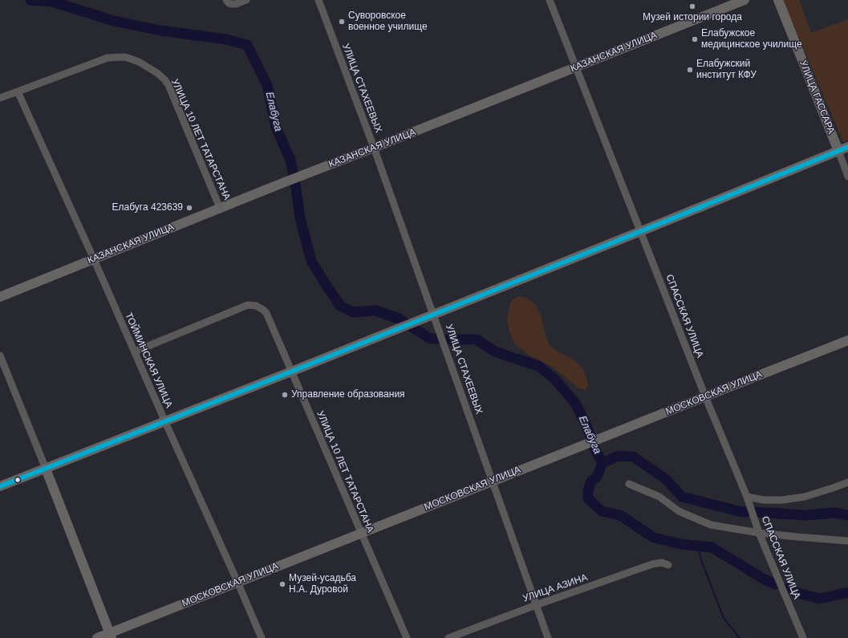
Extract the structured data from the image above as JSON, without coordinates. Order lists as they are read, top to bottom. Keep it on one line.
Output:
{"streets":{"main road":["КАЗАНСКАЯ УЛИЦА","УЛИЦА ГАССАРА","МОСКОВСКАЯ УЛИЦА"],"street":["УЛИЦА СТАХЕЕВЫХ","УЛИЦА 10 ЛЕТ ТАТАРСТАНА","СПАССКАЯ УЛИЦА","ТОЙМИНСКАЯ УЛИЦА","УЛИЦА АЗИНА"]},"crossings":[["КАЗАНСКАЯ УЛИЦА","УЛИЦА СТАХЕЕВЫХ"],["КАЗАНСКАЯ УЛИЦА","УЛИЦА 10 ЛЕТ ТАТАРСТАНА"],["КАЗАНСКАЯ УЛИЦА","СПАССКАЯ УЛИЦА"],["КАЗАНСКАЯ УЛИЦА","ТОЙМИНСКАЯ УЛИЦА"],["УЛИЦА СТАХЕЕВЫХ","МОСКОВСКАЯ УЛИЦА"],["УЛИЦА СТАХЕЕВЫХ","УЛИЦА АЗИНА"],["УЛИЦА 10 ЛЕТ ТАТАРСТАНА","ТОЙМИНСКАЯ УЛИЦА"],["УЛИЦА 10 ЛЕТ ТАТАРСТАНА","МОСКОВСКАЯ УЛИЦА"],["СПАССКАЯ УЛИЦА","МОСКОВСКАЯ УЛИЦА"],["ТОЙМИНСКАЯ УЛИЦА","МОСКОВСКАЯ УЛИЦА"]],"water":["Елабуга"],"places":["Музей истории города","Суворовское военное училище","Елабужское медицинское училище","Елабужский институт КФУ","Елабуга 423639","Управление образования","Музей-усадьба Н.А. Дуровой"]}
